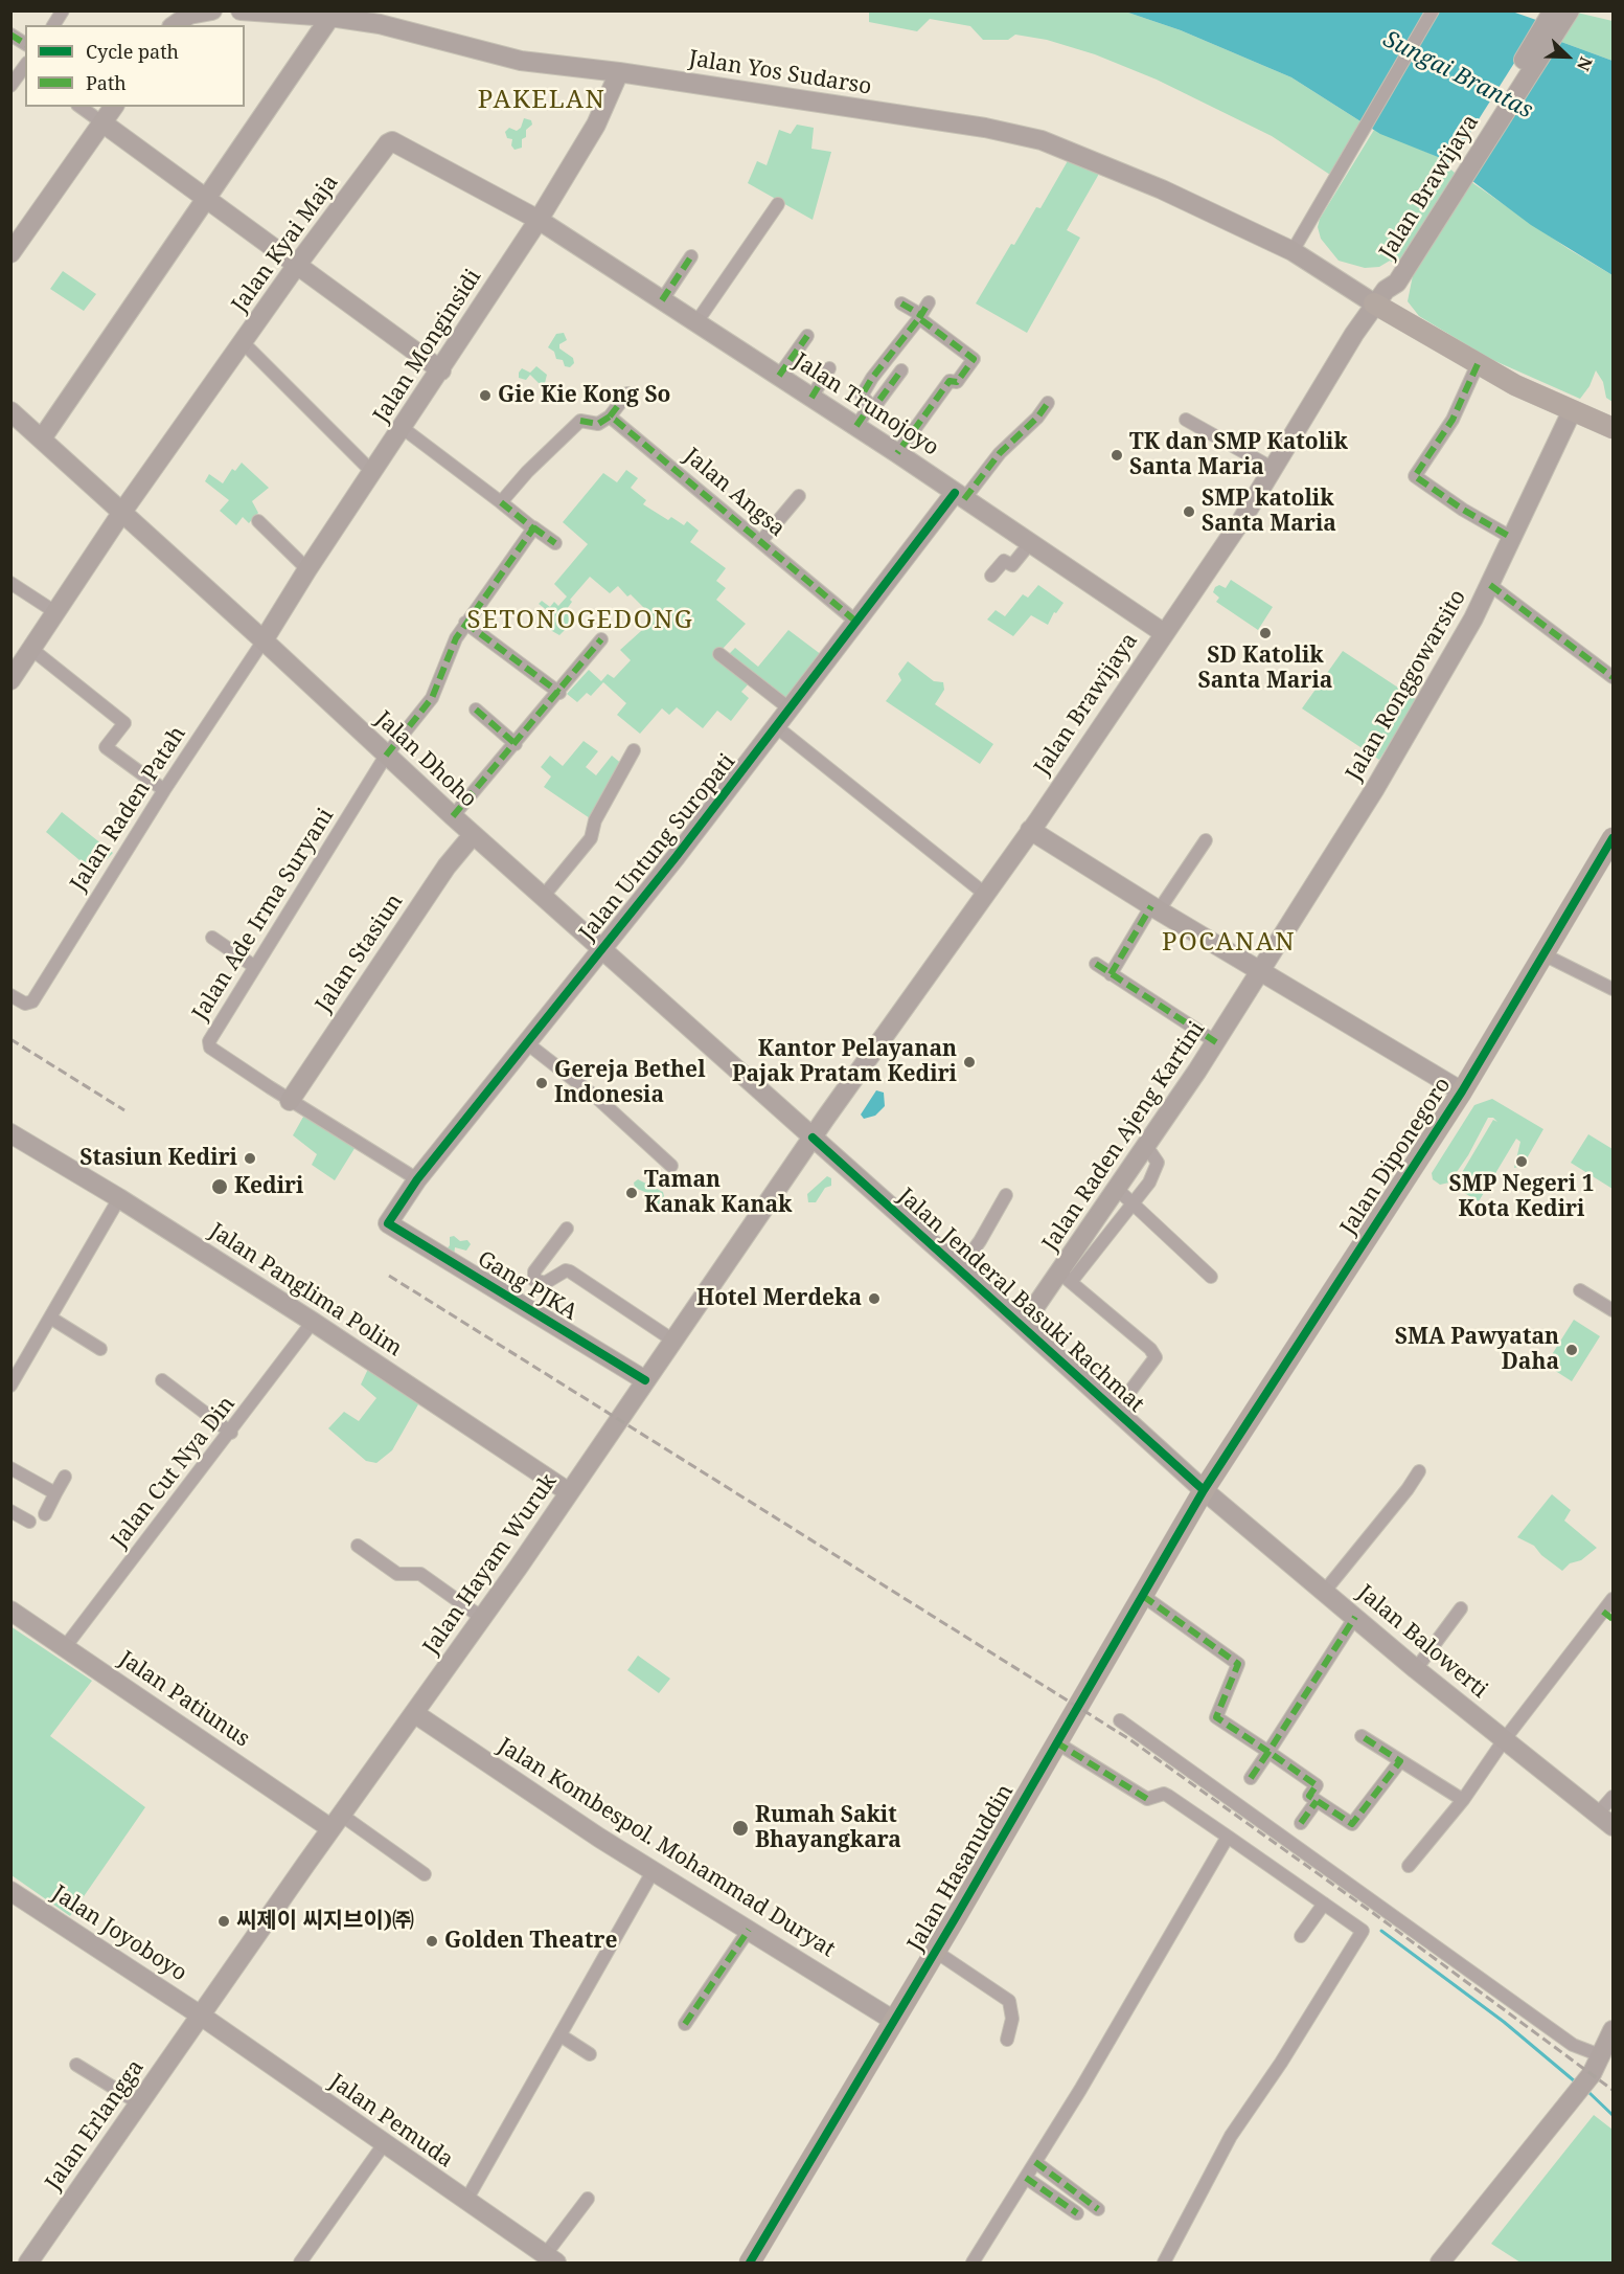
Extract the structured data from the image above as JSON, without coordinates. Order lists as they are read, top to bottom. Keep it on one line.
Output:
{"streets":{"main road":["Jalan Diponegoro","Jalan Hasanuddin"],"street":["Jalan Yos Sudarso","Jalan Brawijaya","Jalan Kyai Maja","Jalan Monginsidi","Jalan Trunojoyo","Jalan Angsa","Jalan Ronggowarsito","Jalan Dhoho","Jalan Raden Patah","Jalan Untung Suropati","Jalan Ade Irma Suryani","Jalan Stasiun","Jalan Raden Ajeng Kartini","Gang PJKA","Jalan Panglima Polim","Jalan Jenderal Basuki Rachmat","Jalan Cut Nya Din","Jalan Hayam Wuruk","Jalan Balowerti","Jalan Patiunus","Jalan Kombespol. Mohammad Duryat","Jalan Joyoboyo","Jalan Pemuda","Jalan Erlangga"]},"crossings":[["Jalan Yos Sudarso","Jalan Brawijaya"],["Jalan Yos Sudarso","Jalan Monginsidi"],["Jalan Brawijaya","Jalan Trunojoyo"],["Jalan Brawijaya","Jalan Dhoho"],["Jalan Brawijaya","Jalan Jenderal Basuki Rachmat"],["Jalan Brawijaya","Jalan Hayam Wuruk"],["Jalan Kyai Maja","Jalan Monginsidi"],["Jalan Kyai Maja","Jalan Trunojoyo"],["Jalan Kyai Maja","Jalan Dhoho"],["Jalan Monginsidi","Jalan Trunojoyo"],["Jalan Monginsidi","Jalan Dhoho"],["Jalan Monginsidi","Jalan Raden Patah"],["Jalan Trunojoyo","Jalan Untung Suropati"],["Jalan Angsa","Jalan Untung Suropati"],["Jalan Ronggowarsito","Jalan Raden Ajeng Kartini"],["Jalan Dhoho","Jalan Raden Patah"],["Jalan Dhoho","Jalan Untung Suropati"],["Jalan Dhoho","Jalan Ade Irma Suryani"],["Jalan Dhoho","Jalan Stasiun"],["Jalan Dhoho","Jalan Jenderal Basuki Rachmat"],["Jalan Dhoho","Jalan Hayam Wuruk"],["Jalan Untung Suropati","Gang PJKA"],["Jalan Ade Irma Suryani","Jalan Stasiun"],["Jalan Raden Ajeng Kartini","Jalan Jenderal Basuki Rachmat"],["Jalan Diponegoro","Jalan Jenderal Basuki Rachmat"],["Jalan Diponegoro","Jalan Balowerti"],["Jalan Diponegoro","Jalan Hasanuddin"],["Gang PJKA","Jalan Hayam Wuruk"],["Jalan Panglima Polim","Jalan Cut Nya Din"],["Jalan Panglima Polim","Jalan Hayam Wuruk"],["Jalan Jenderal Basuki Rachmat","Jalan Hayam Wuruk"],["Jalan Jenderal Basuki Rachmat","Jalan Balowerti"],["Jalan Jenderal Basuki Rachmat","Jalan Hasanuddin"],["Jalan Cut Nya Din","Jalan Patiunus"],["Jalan Hayam Wuruk","Jalan Patiunus"],["Jalan Hayam Wuruk","Jalan Kombespol. Mohammad Duryat"],["Jalan Hayam Wuruk","Jalan Joyoboyo"],["Jalan Hayam Wuruk","Jalan Pemuda"],["Jalan Hayam Wuruk","Jalan Erlangga"],["Jalan Balowerti","Jalan Hasanuddin"],["Jalan Kombespol. Mohammad Duryat","Jalan Hasanuddin"],["Jalan Joyoboyo","Jalan Pemuda"],["Jalan Joyoboyo","Jalan Erlangga"],["Jalan Pemuda","Jalan Erlangga"]],"districts":["PAKELAN","SETONOGEDONG","POCANAN"],"water":["Sungai Brantas"],"places":["Gie Kie Kong So","TK dan SMP Katolik Santa Maria","SMP katolik Santa Maria","SD Katolik Santa Maria","Kantor Pelayanan Pajak Pratam Kediri","Gereja Bethel Indonesia","Stasiun Kediri","SMP Negeri 1 Kota Kediri","Kediri","Taman Kanak Kanak","Hotel Merdeka","SMA Pawyatan Daha","Rumah Sakit Bhayangkara","씨제이 씨지브이)㈜","Golden Theatre"],"legend":["Cycle path","Path"],"north":"bottom right"}
